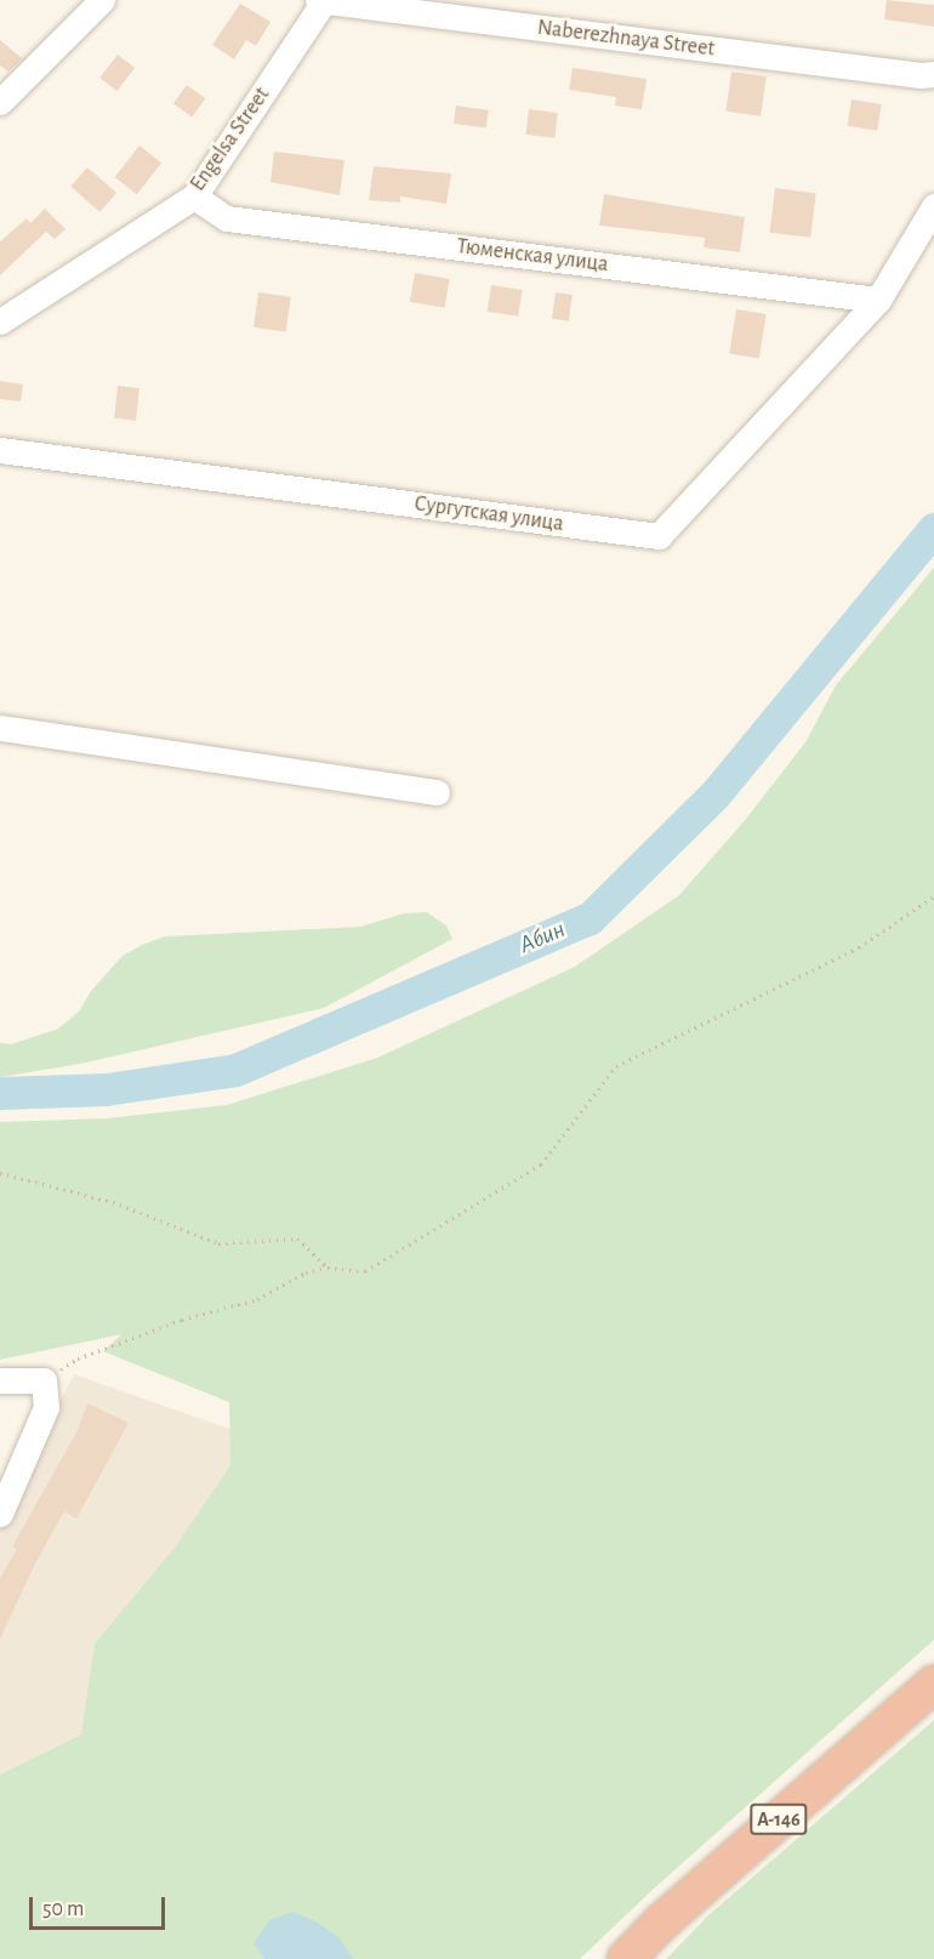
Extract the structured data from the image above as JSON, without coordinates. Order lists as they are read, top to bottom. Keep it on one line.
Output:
{"streets":{"highway":["А-146"],"street":["Naberezhnaya Street","Engelsa Street","Тюменская улица","Сургутская улица"]},"crossings":[["Naberezhnaya Street","Engelsa Street"],["Engelsa Street","Тюменская улица"],["Тюменская улица","Сургутская улица"]],"water":["Абин"],"scale_bar":"50 m"}
